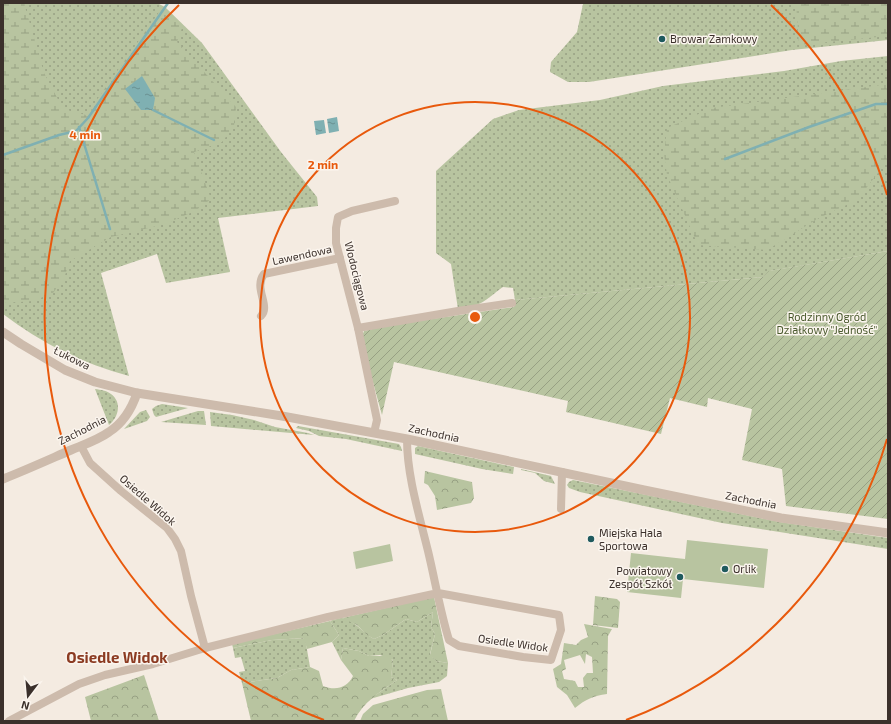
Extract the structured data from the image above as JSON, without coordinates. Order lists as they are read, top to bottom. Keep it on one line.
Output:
{"streets":{"street":["Lawendowa","Wodociągowa","Łukowa","Zachodnia","Osiedle Widok"]},"crossings":[["Lawendowa","Wodociągowa"],["Wodociągowa","Zachodnia"],["Łukowa","Zachodnia"],["Zachodnia","Osiedle Widok"]],"districts":["Osiedle Widok"],"parks":["Rodzinny Ogród Działkowy \"Jedność\""],"places":["Browar Zamkowy","Miejska Hala Sportowa","Orlik","Powiatowy Zespół Szkół"],"north":"bottom","rings":["4 min","2 min"]}
